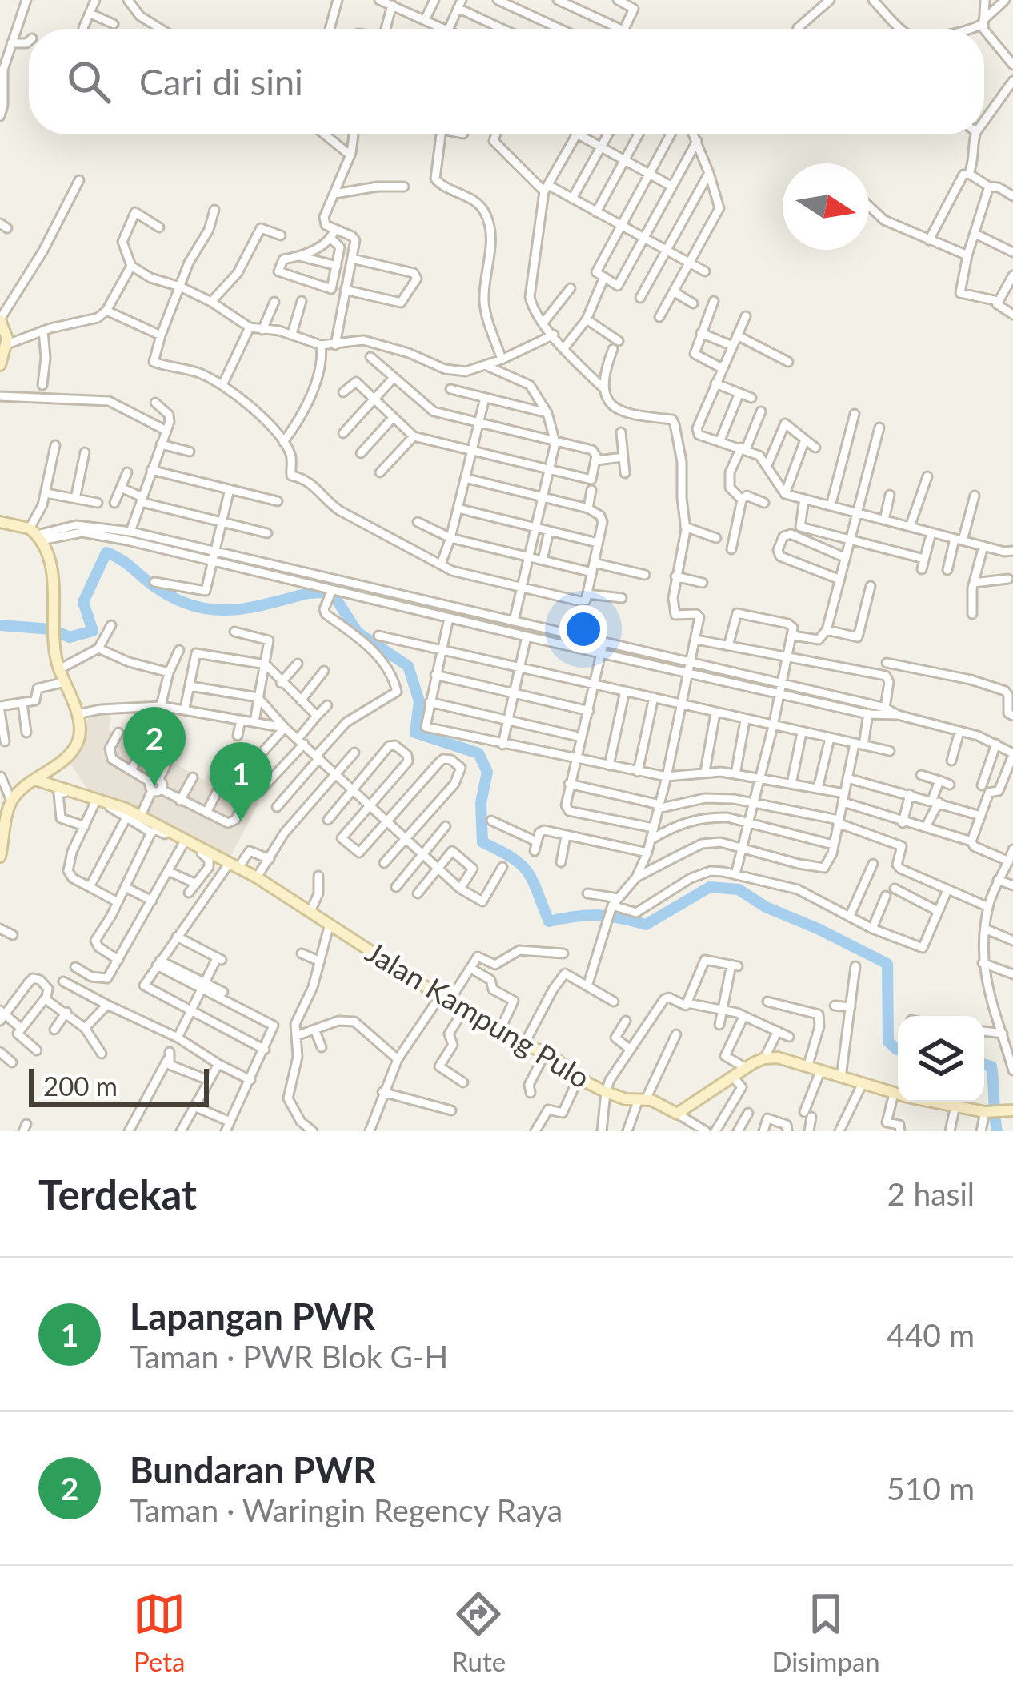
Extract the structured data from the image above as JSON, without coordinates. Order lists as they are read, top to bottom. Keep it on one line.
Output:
{"streets":{"street":["Jalan Kampung Pulo"]},"scale_bar":"200 m","north":"right","page":{"search":"Cari di sini","pins":["2","1"],"scale":"200 m","heading":["Terdekat","2 hasil"],"list":[{"mark":"1","name":"Lapangan PWR","note":"Taman · PWR Blok G-H","value":"440 m"},{"mark":"2","name":"Bundaran PWR","note":"Taman · Waringin Regency Raya","value":"510 m"}],"nav":["Peta","Rute","Disimpan"]}}
